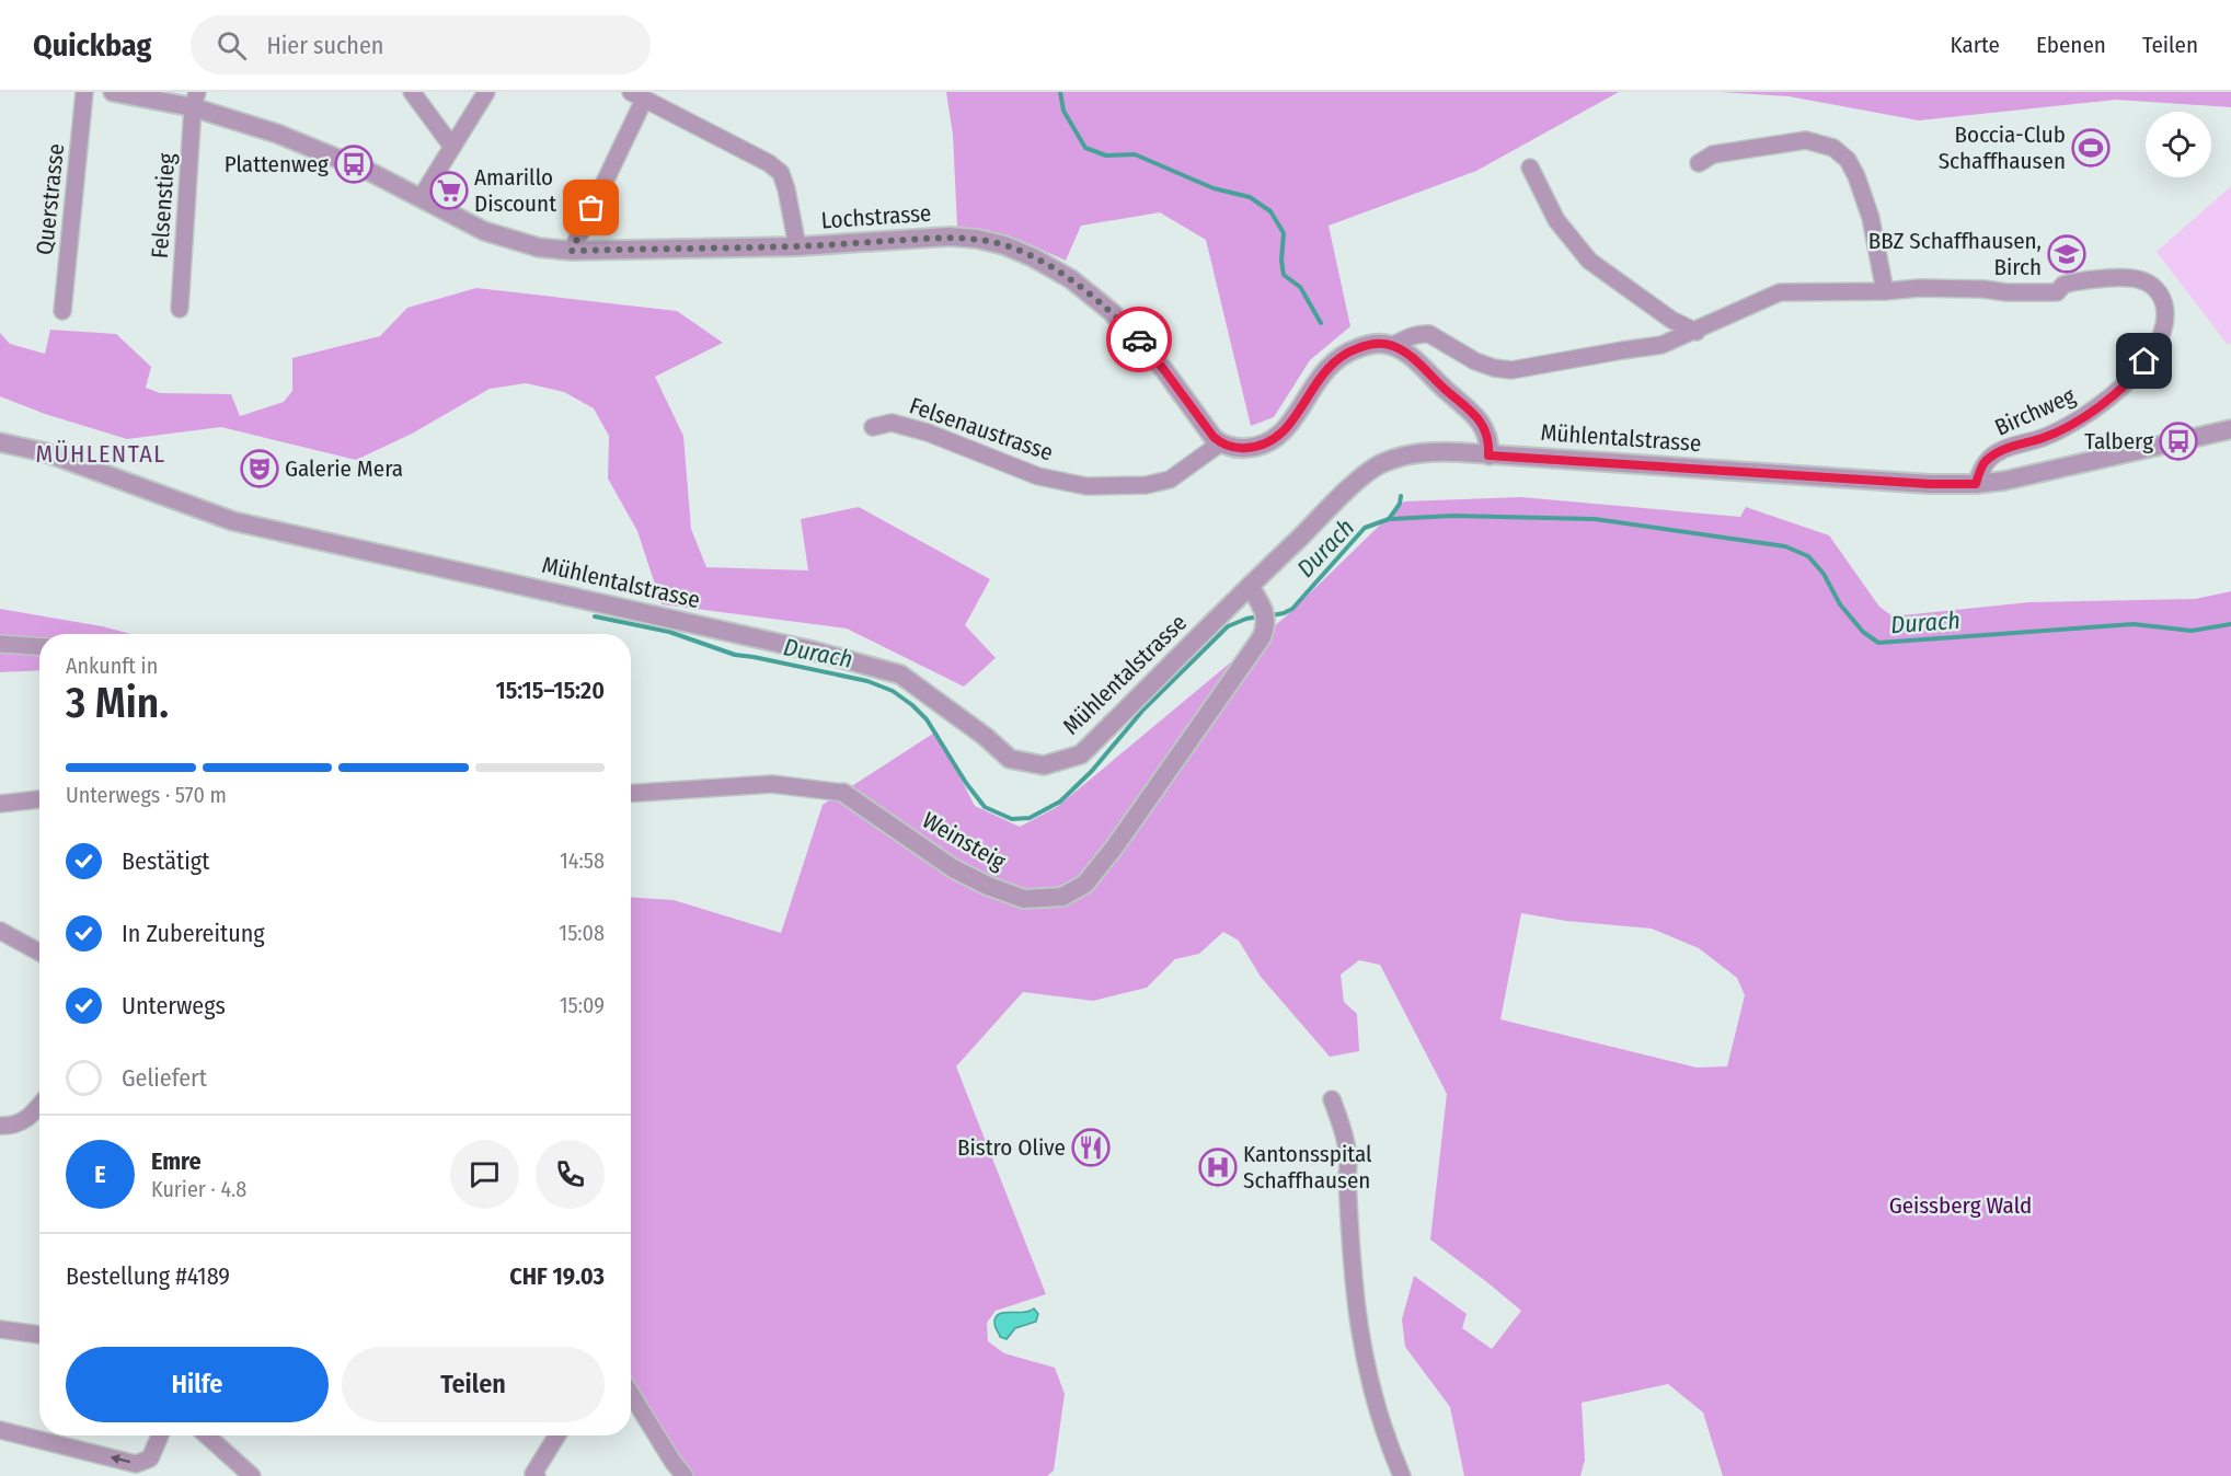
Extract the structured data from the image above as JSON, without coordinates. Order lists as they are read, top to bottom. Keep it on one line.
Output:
{"streets":{"street":["Querstrasse","Felsenstieg","Lochstrasse","Birchweg","Felsenaustrasse","Mühlentalstrasse","Weinsteig"]},"crossings":[["Felsenstieg","Lochstrasse"],["Lochstrasse","Felsenaustrasse"],["Birchweg","Mühlentalstrasse"],["Mühlentalstrasse","Weinsteig"]],"districts":["MÜHLENTAL"],"water":["Durach"],"parks":["Geissberg Wald"],"places":{"sports":["Boccia-Club Schaffhausen"],"bus stop":["Plattenweg","Talberg"],"supermarket":["Amarillo Discount"],"school or university":["BBZ Schaffhausen, Birch"],"theatre":["Galerie Mera"],"restaurant":["Bistro Olive"],"hospital":["Kantonsspital Schaffhausen"]},"page":{"header":"Quickbag","search":"Hier suchen","nav":["Karte","Ebenen","Teilen"],"heading":["3 Min.","Ankunft in","15:15–15:20"],"panel":["Emre","Kurier · 4.8","Bestellung #4189","CHF 19.03"],"bar":"Unterwegs · 570 m","list":[["Bestätigt","14:58"],["In Zubereitung","15:08"],["Unterwegs","15:09"],"Geliefert"],"round":"E","buttons":["Hilfe","Teilen"]}}
